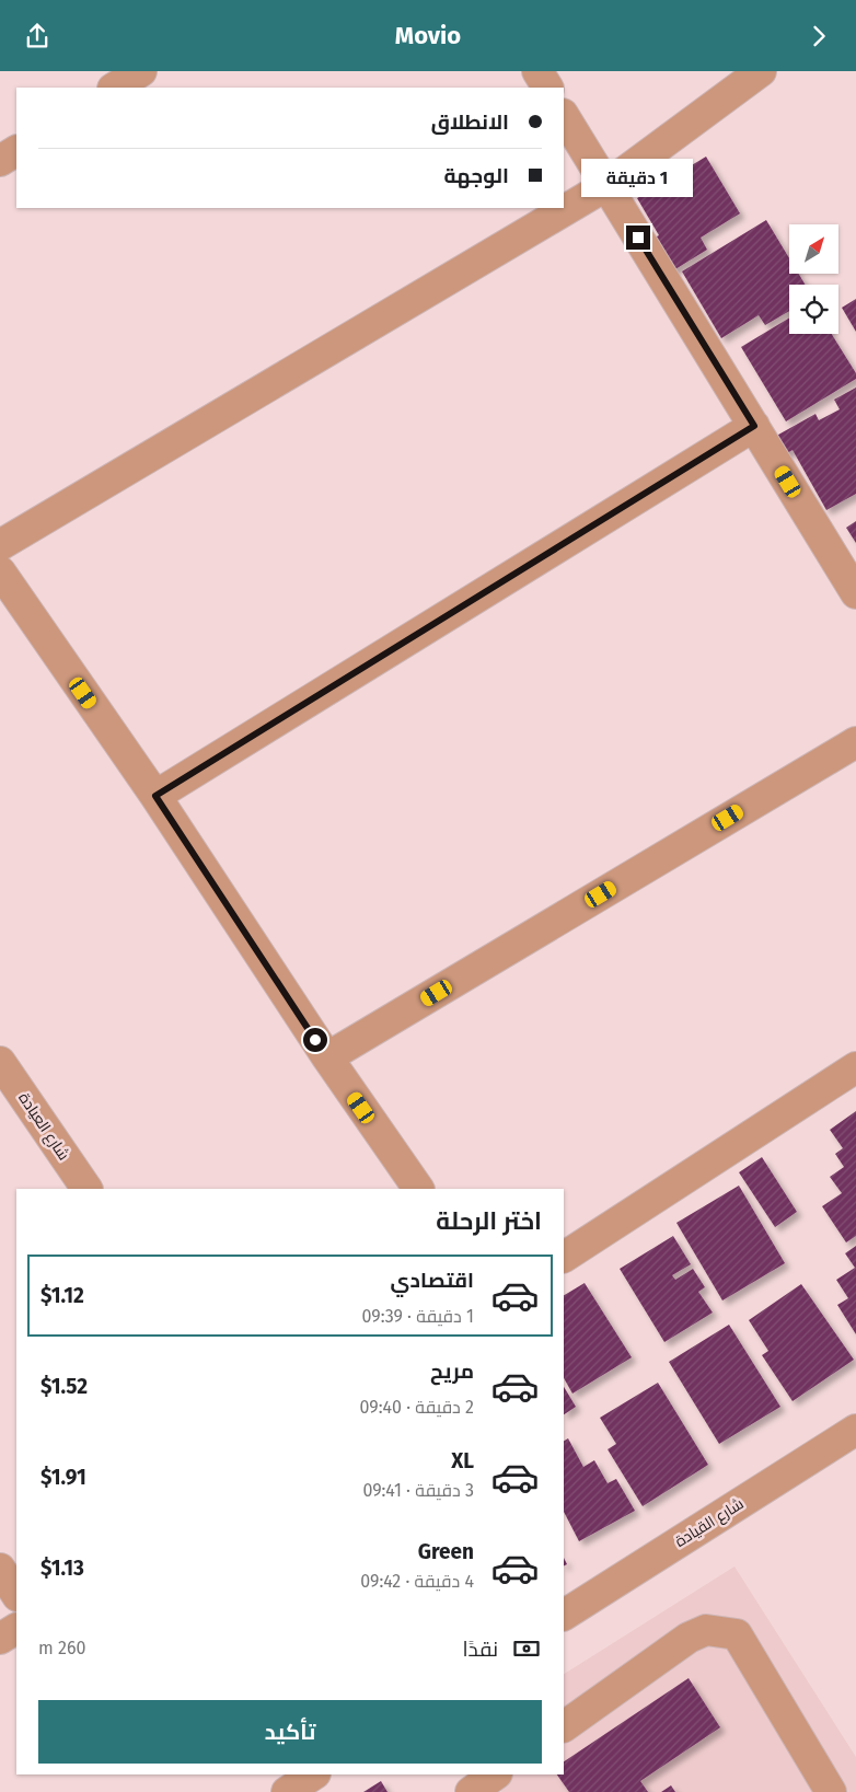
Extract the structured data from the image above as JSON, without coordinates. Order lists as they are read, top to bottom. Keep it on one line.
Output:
{"streets":{"street":["شارع العيادة","شارع القيادة"]},"north":"top right","page":{"header":"Movio","banner":["الانطلاق","الوجهة"],"bubble":"1 دقيقة","heading":"اختر الرحلة","list":[{"name":"اقتصادي","note":"1 دقيقة · 09:39","value":"$1.12"},{"name":"مريح","note":"2 دقيقة · 09:40","value":"$1.52"},{"name":"XL","note":"3 دقيقة · 09:41","value":"$1.91"},{"name":"Green","note":"4 دقيقة · 09:42","value":"$1.13"}],"pay":["نقدًا","260 m"],"buttons":"تأكيد"}}
